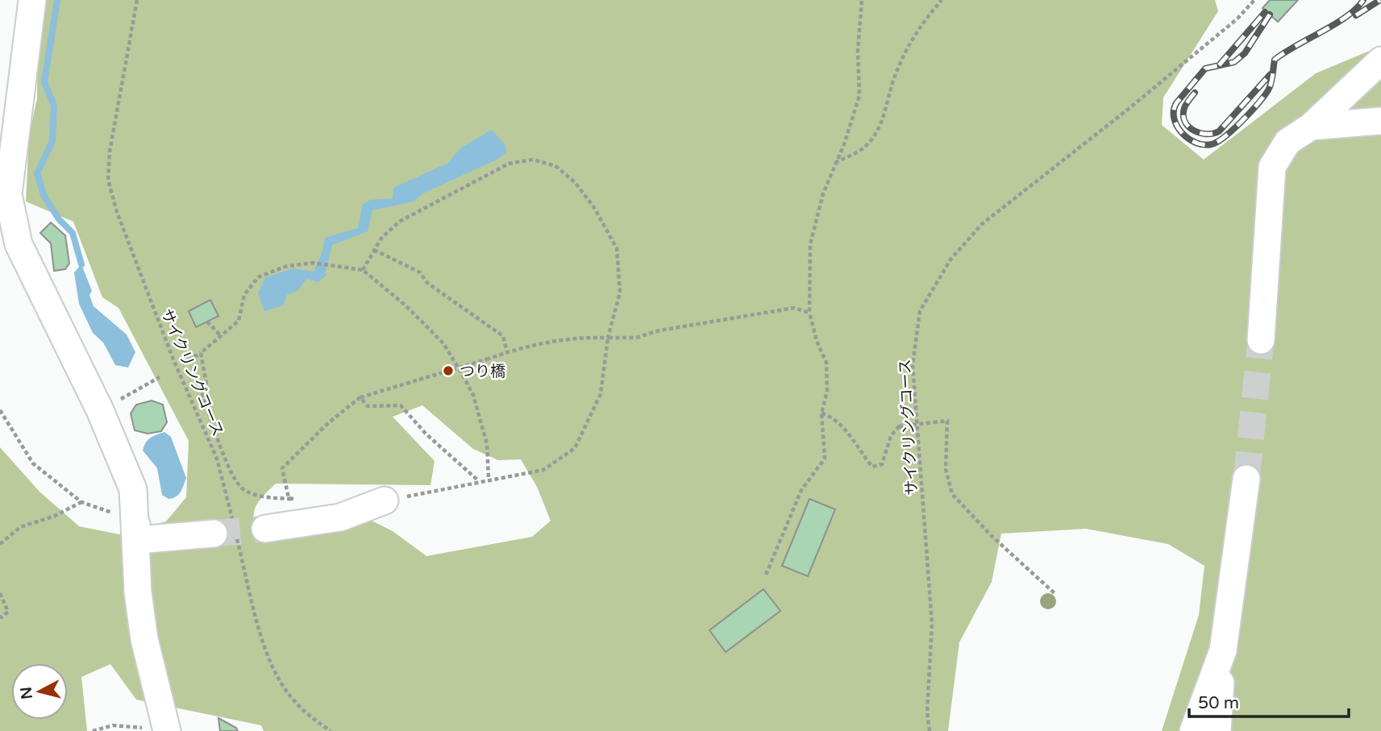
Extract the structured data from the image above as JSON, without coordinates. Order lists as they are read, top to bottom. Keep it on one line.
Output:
{"streets":{"path":["サイクリングコース"]},"places":["つり橋"],"scale_bar":"50 m","north":"left"}
